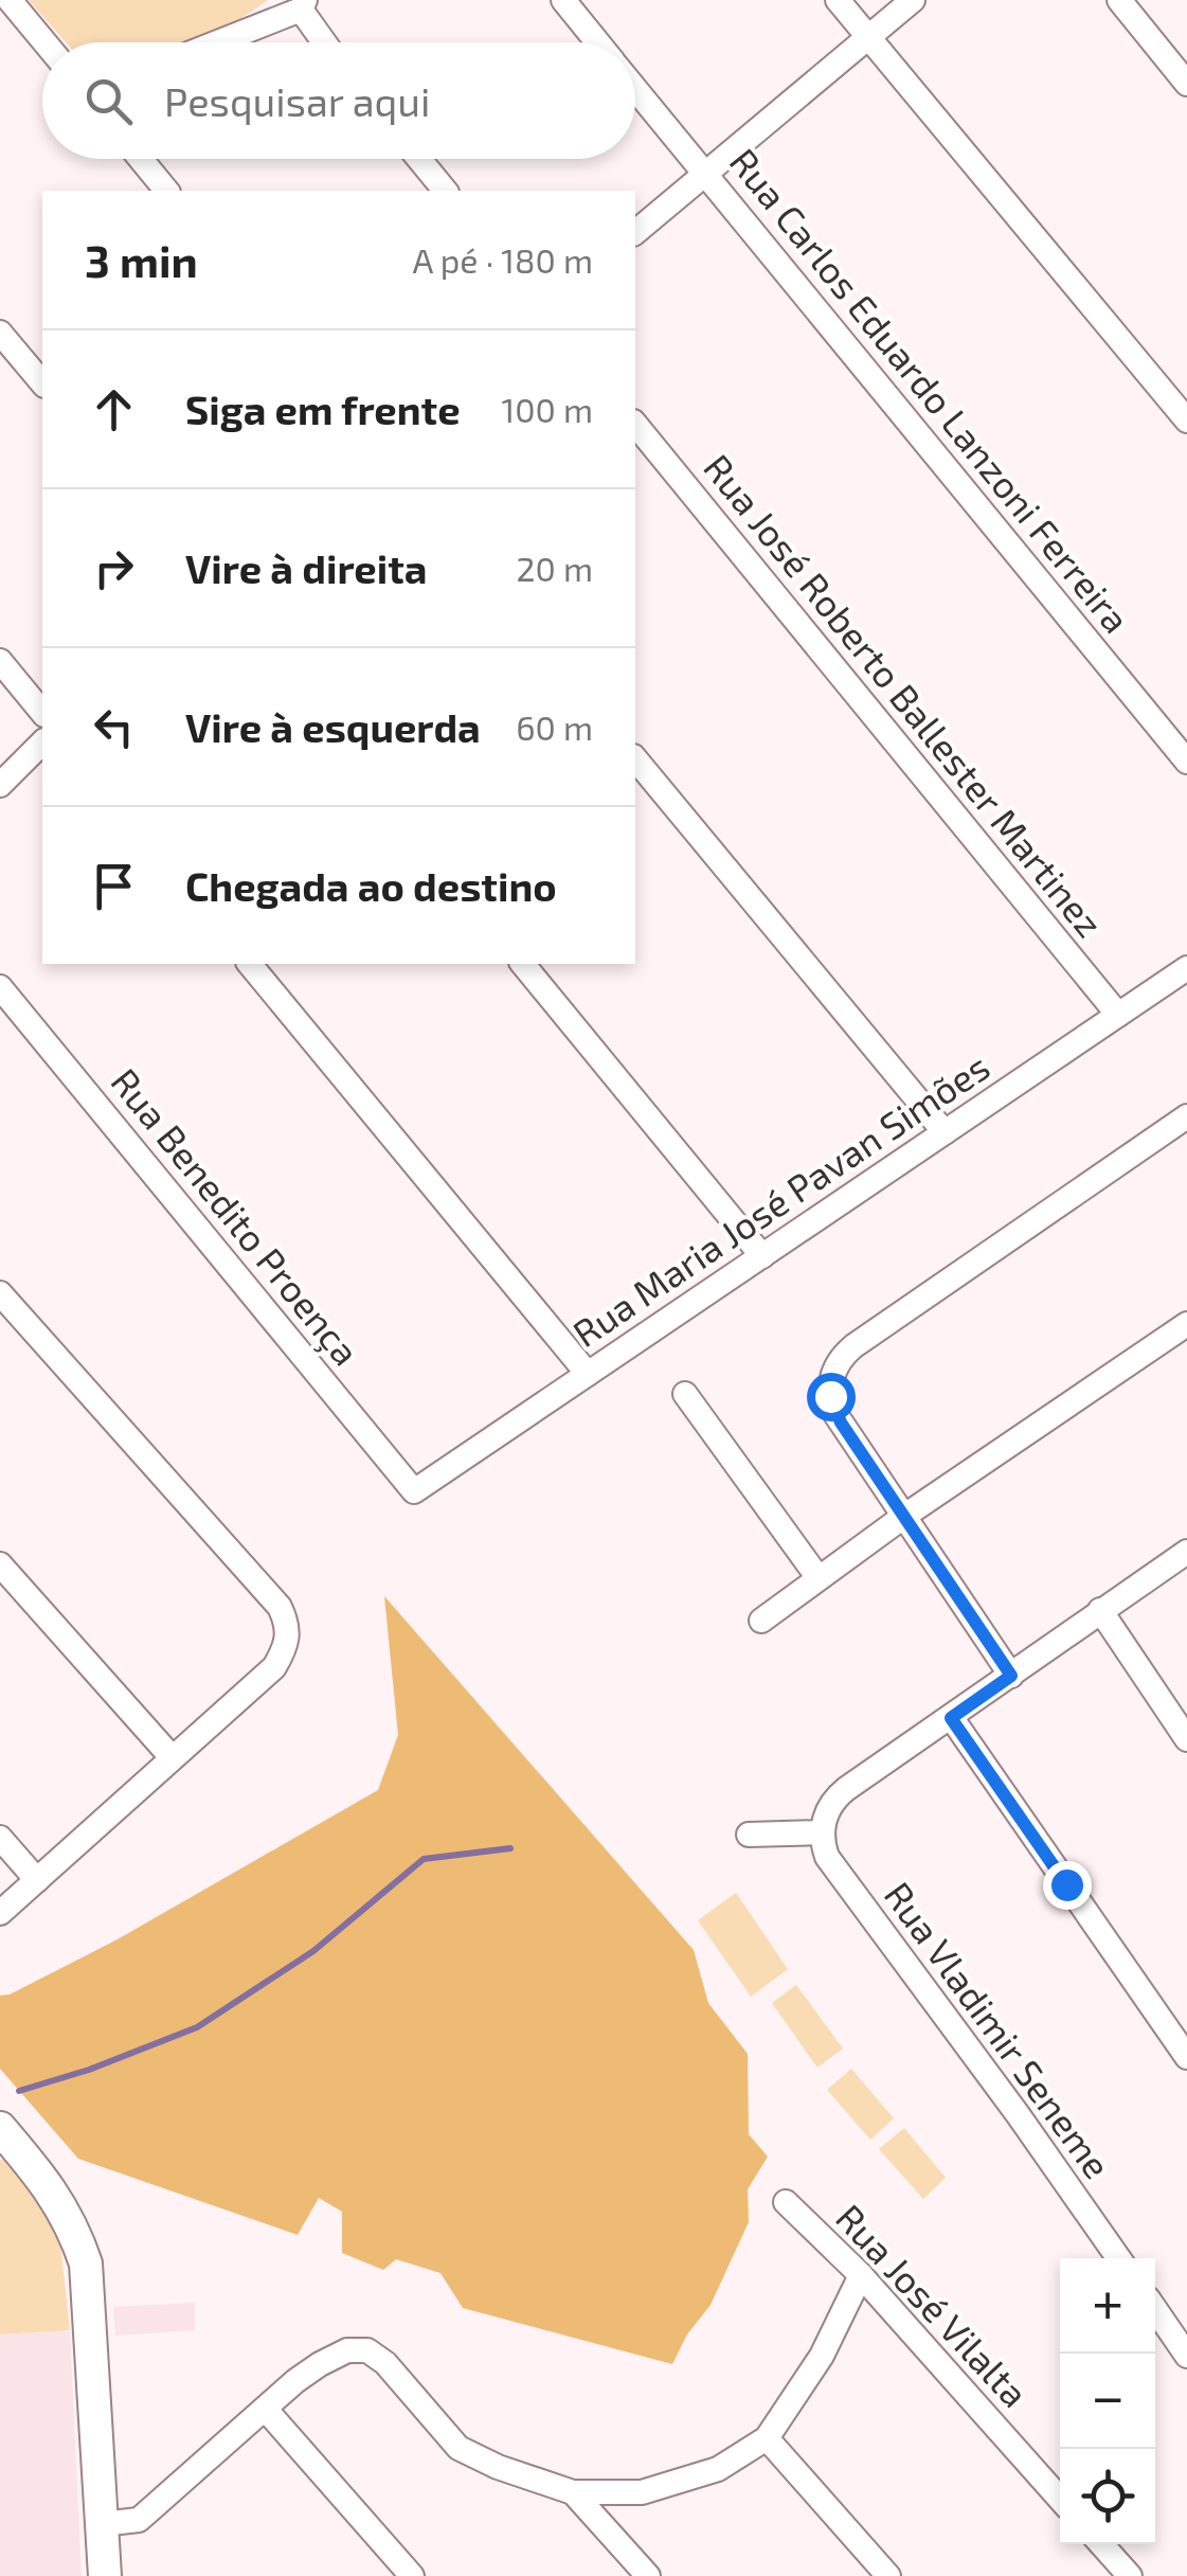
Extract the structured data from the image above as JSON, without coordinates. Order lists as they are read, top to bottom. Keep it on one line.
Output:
{"streets":{"street":["Rua Carlos Eduardo Lanzoni Ferreira","Rua José Roberto Ballester Martinez","Rua Maria José Pavan Simões","Rua Benedito Proença","Rua Vladimir Seneme","Rua José Vilalta"]},"crossings":[["Rua José Roberto Ballester Martinez","Rua Maria José Pavan Simões"],["Rua Maria José Pavan Simões","Rua Benedito Proença"]],"page":{"search":"Pesquisar aqui","heading":["3 min","A pé · 180 m"],"list":[["Siga em frente","100 m"],["Vire à direita","20 m"],["Vire à esquerda","60 m"],"Chegada ao destino"],"map_buttons":["+","−"]}}
